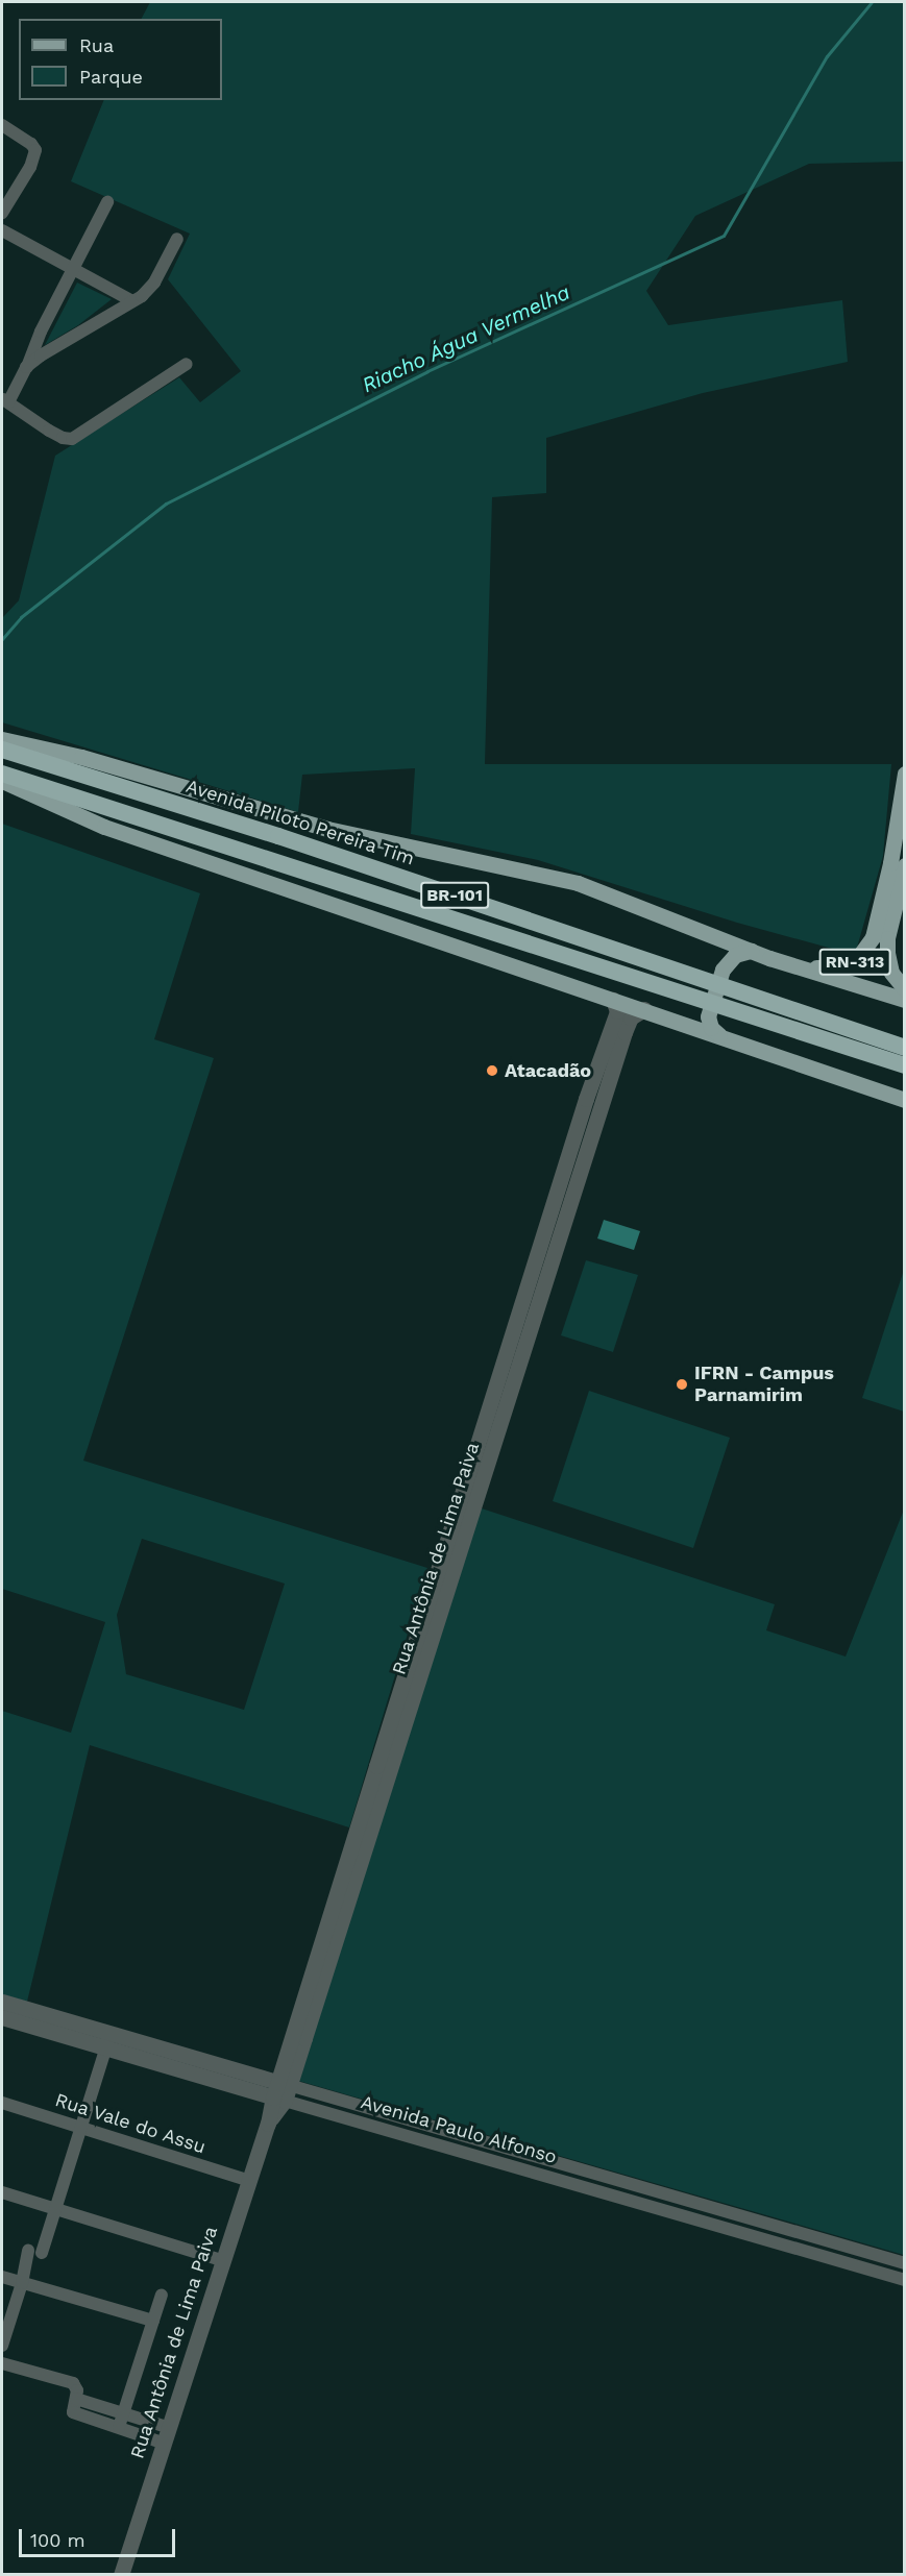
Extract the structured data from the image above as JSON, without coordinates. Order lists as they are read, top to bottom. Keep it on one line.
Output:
{"streets":{"highway":["Avenida Piloto Pereira Tim","BR-101"],"main road":["RN-313"],"street":["Rua Antônia de Lima Paiva","Rua Vale do Assu","Avenida Paulo Alfonso"]},"crossings":[["Rua Antônia de Lima Paiva","Rua Vale do Assu"],["Rua Antônia de Lima Paiva","Avenida Paulo Alfonso"]],"water":["Riacho Água Vermelha"],"places":["Atacadão","IFRN - Campus Parnamirim"],"legend":["Rua","Parque"],"scale_bar":"100 m"}
